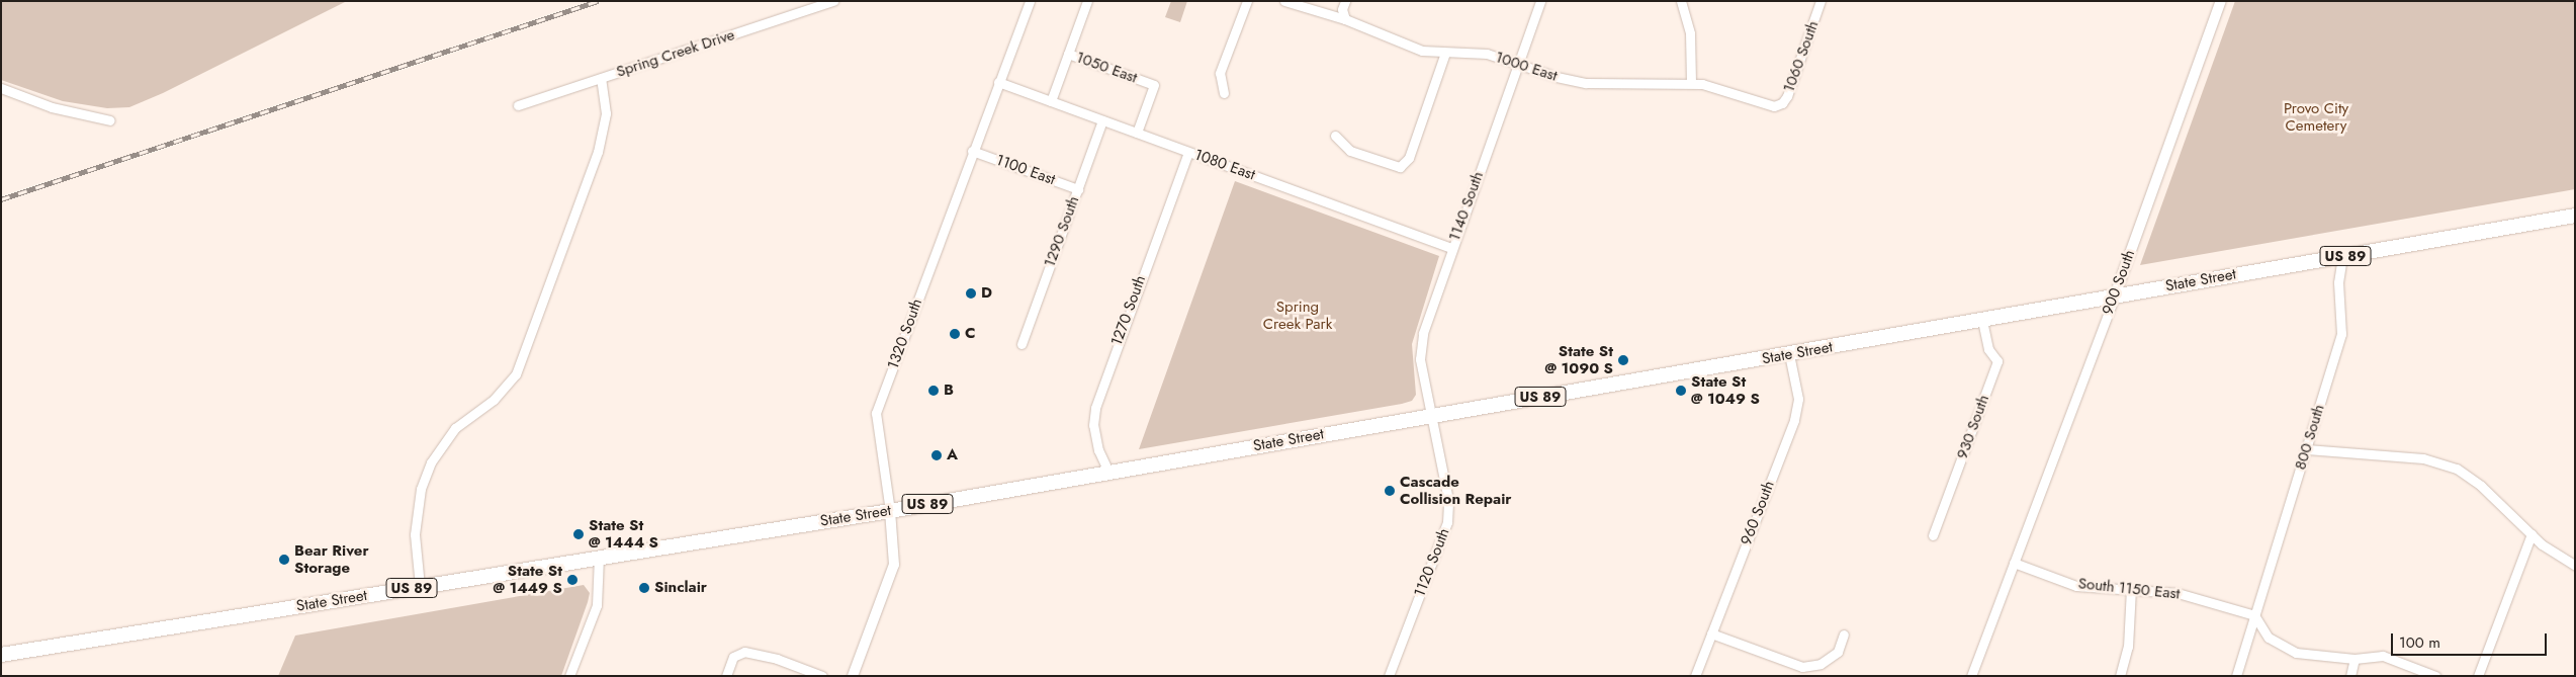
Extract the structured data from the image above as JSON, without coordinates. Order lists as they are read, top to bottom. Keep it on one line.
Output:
{"streets":{"main road":["US 89","State Street"],"street":["Spring Creek Drive","1060 South","1000 East","1050 East","1080 East","1100 East","1140 South","1290 South","900 South","1270 South","1320 South","930 South","800 South","960 South","1120 South","South 1150 East"]},"crossings":[["1060 South","1000 East"],["1000 East","1140 South"],["1050 East","1080 East"],["1080 East","1140 South"],["1080 East","1290 South"],["1080 East","1270 South"],["1080 East","1320 South"],["1100 East","1290 South"],["1100 East","1320 South"],["1140 South","State Street"],["1140 South","1120 South"],["State Street","900 South"],["State Street","1270 South"],["State Street","1320 South"],["State Street","930 South"],["State Street","800 South"],["State Street","960 South"],["State Street","1120 South"],["900 South","South 1150 East"],["800 South","South 1150 East"]],"parks":["Provo City Cemetery","Spring Creek Park"],"places":["D","C","State St @ 1090 S","B","State St @ 1049 S","A","Cascade Collision Repair","State St @ 1444 S","Bear River Storage","State St @ 1449 S","Sinclair"],"scale_bar":"100 m"}
